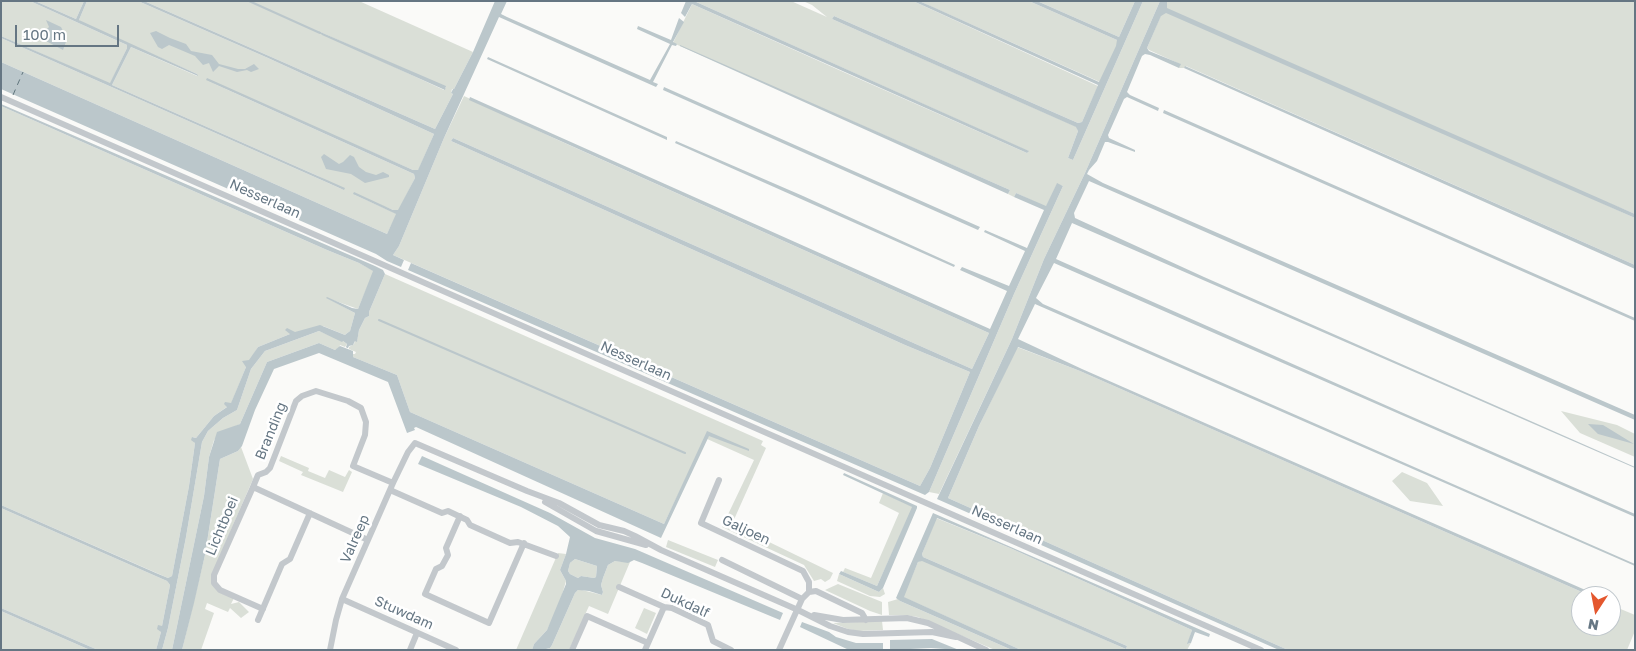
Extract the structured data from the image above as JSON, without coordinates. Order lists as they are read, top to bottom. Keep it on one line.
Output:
{"streets":{"street":["Nesserlaan","Branding","Lichtboei","Galjoen","Valreep","Dukdalf","Stuwdam"]},"crossings":[["Branding","Lichtboei"],["Branding","Valreep"],["Lichtboei","Valreep"],["Valreep","Stuwdam"]],"scale_bar":"100 m","north":"bottom"}
